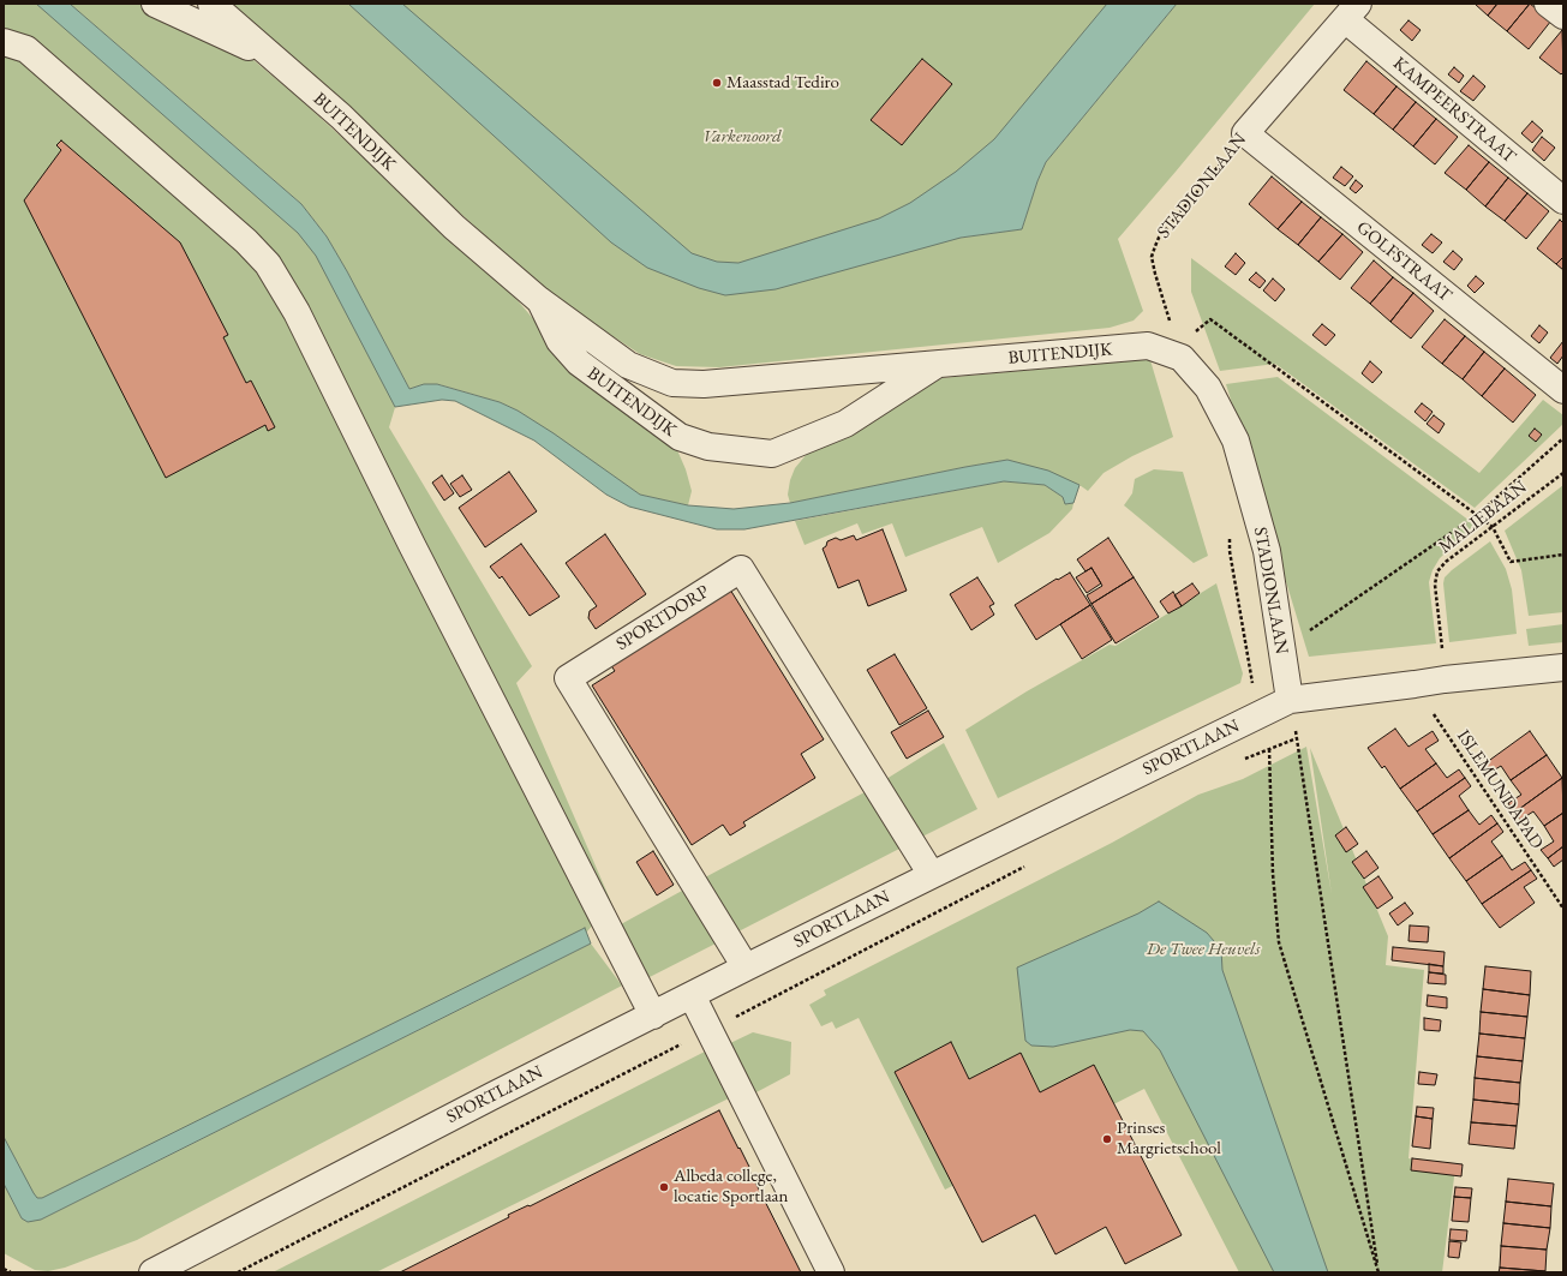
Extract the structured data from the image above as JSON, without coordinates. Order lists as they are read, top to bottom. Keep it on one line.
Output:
{"streets":{"street":["KAMPEERSTRAAT","BUITENDIJK","STADIONLAAN","GOLFSTRAAT","SPORTDORP","SPORTLAAN"],"path":["MALIEBAAN","ISLEMUNDAPAD"]},"crossings":[["KAMPEERSTRAAT","STADIONLAAN"],["BUITENDIJK","STADIONLAAN"],["STADIONLAAN","GOLFSTRAAT"],["STADIONLAAN","SPORTLAAN"],["MALIEBAAN","SPORTLAAN"],["SPORTDORP","SPORTLAAN"],["SPORTLAAN","ISLEMUNDAPAD"]],"parks":["Varkenoord","De Twee Heuvels"],"places":["Maasstad Tediro","Prinses Margrietschool","Albeda college, locatie Sportlaan"]}
